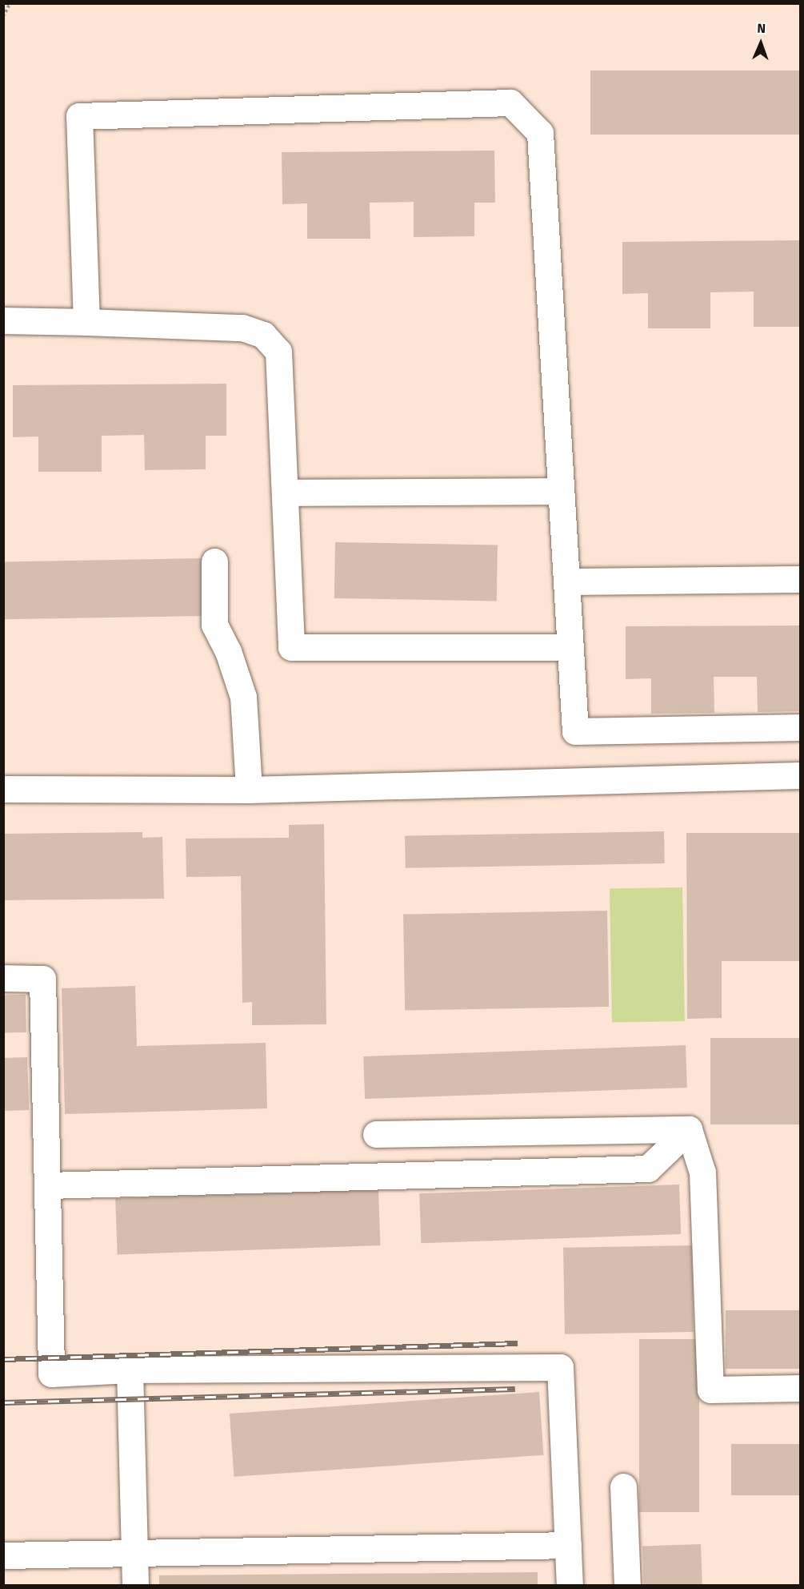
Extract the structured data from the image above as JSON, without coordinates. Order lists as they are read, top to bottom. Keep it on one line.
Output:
{"north":"top"}
